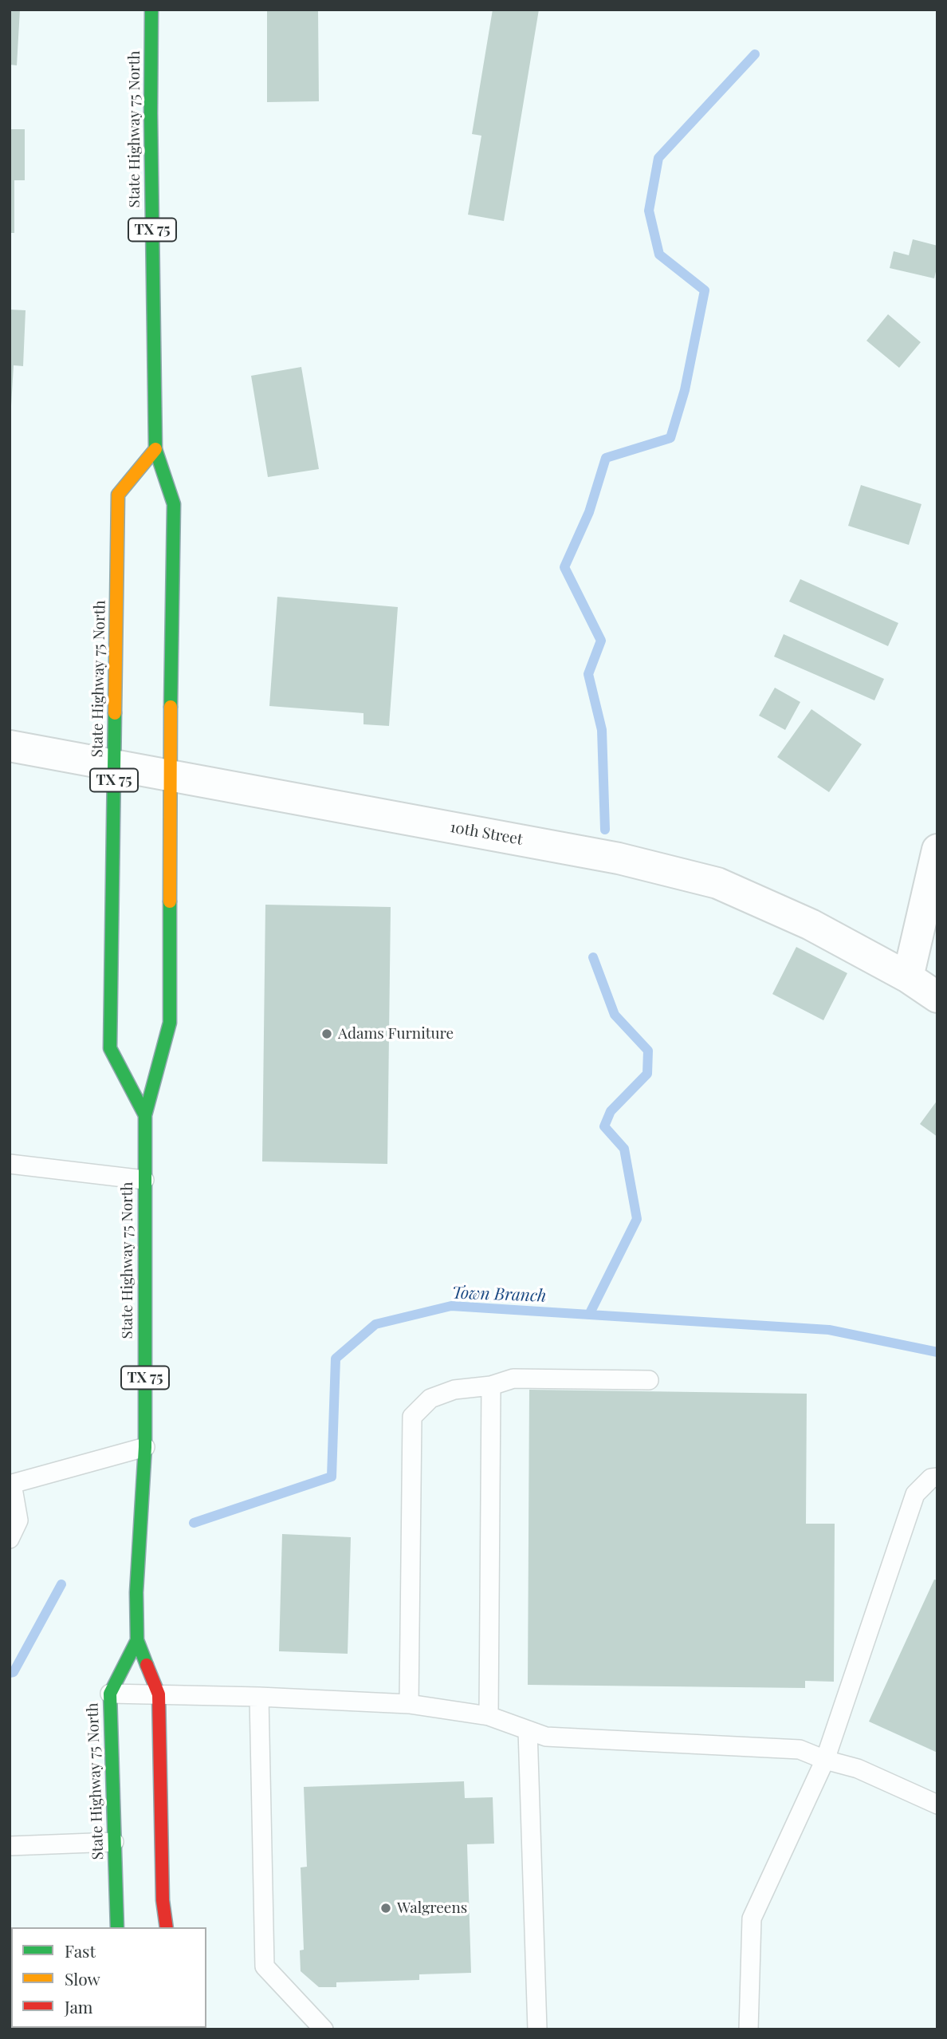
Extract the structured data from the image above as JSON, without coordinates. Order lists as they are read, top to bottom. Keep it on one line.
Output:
{"streets":{"main road":["State Highway 75 North","TX 75"],"street":["10th Street"]},"crossings":[["State Highway 75 North","10th Street"]],"water":["Town Branch"],"places":["Adams Furniture","Walgreens"],"legend":["Fast","Slow","Jam"]}
